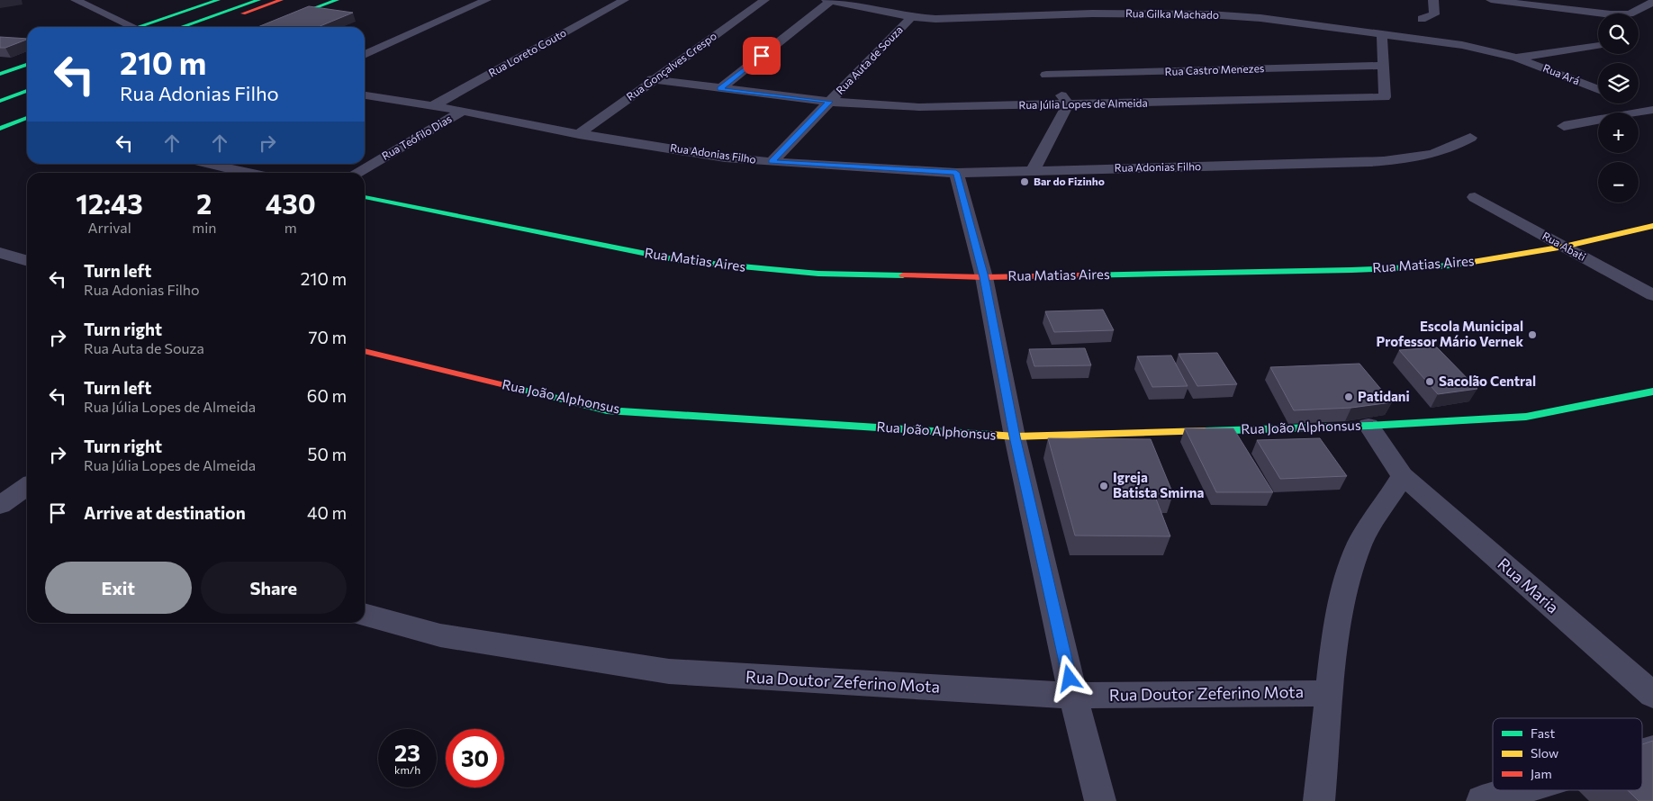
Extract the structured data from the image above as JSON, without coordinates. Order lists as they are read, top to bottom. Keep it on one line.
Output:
{"streets":{"main road":["Rua Matias Aires","Rua João Alphonsus"],"street":["Rua Gilka Machado","Rua Loreto Couto","Rua Auta de Souza","Rua Gonçalves Crespo","Rua Castro Menezes","Rua Ará","Rua Júlia Lopes de Almeida","Rua Teófilo Dias","Rua Adonias Filho","Rua Abati","Rua Maria","Rua Doutor Zeferino Mota"]},"crossings":[["Rua Gilka Machado","Rua Auta de Souza"],["Rua Gilka Machado","Rua Ará"],["Rua Gilka Machado","Rua Júlia Lopes de Almeida"],["Rua Loreto Couto","Rua Adonias Filho"],["Rua Auta de Souza","Rua Júlia Lopes de Almeida"],["Rua Auta de Souza","Rua Adonias Filho"],["Rua Gonçalves Crespo","Rua Júlia Lopes de Almeida"],["Rua Gonçalves Crespo","Rua Adonias Filho"],["Rua Castro Menezes","Rua Júlia Lopes de Almeida"],["Rua Teófilo Dias","Rua Adonias Filho"],["Rua Abati","Rua Matias Aires"],["Rua João Alphonsus","Rua Maria"]],"places":["Bar do Fizinho","Escola Municipal Professor Mário Vernek","Sacolão Central","Patidani","Igreja Batista Smirna"],"legend":["Fast","Slow","Jam"],"page":{"map_buttons":["+","−"],"turn":["210 m","Rua Adonias Filho"],"eta":["12:43","Arrival","2","min","430","m"],"list":[{"name":"Turn left","note":"Rua Adonias Filho","value":"210 m"},{"name":"Turn right","note":"Rua Auta de Souza","value":"70 m"},{"name":"Turn left","note":"Rua Júlia Lopes de Almeida","value":"60 m"},{"name":"Turn right","note":"Rua Júlia Lopes de Almeida","value":"50 m"},{"name":"Arrive at destination","value":"40 m"}],"buttons":["Exit","Share"],"speed":"23 km/h","limit":"30"}}
